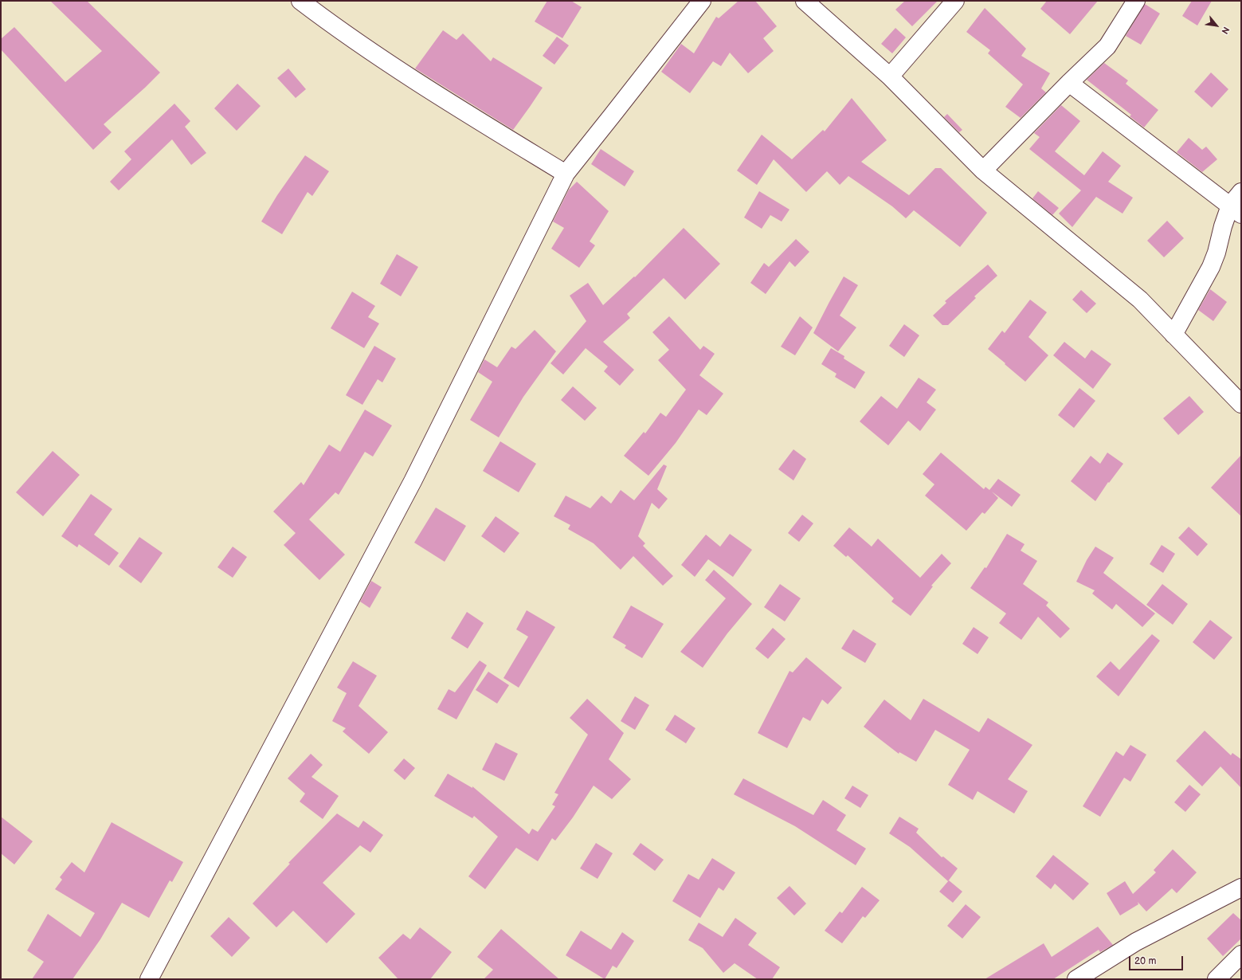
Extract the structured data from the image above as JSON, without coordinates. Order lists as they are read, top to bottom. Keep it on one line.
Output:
{"scale_bar":"20 m","north":"bottom right"}
